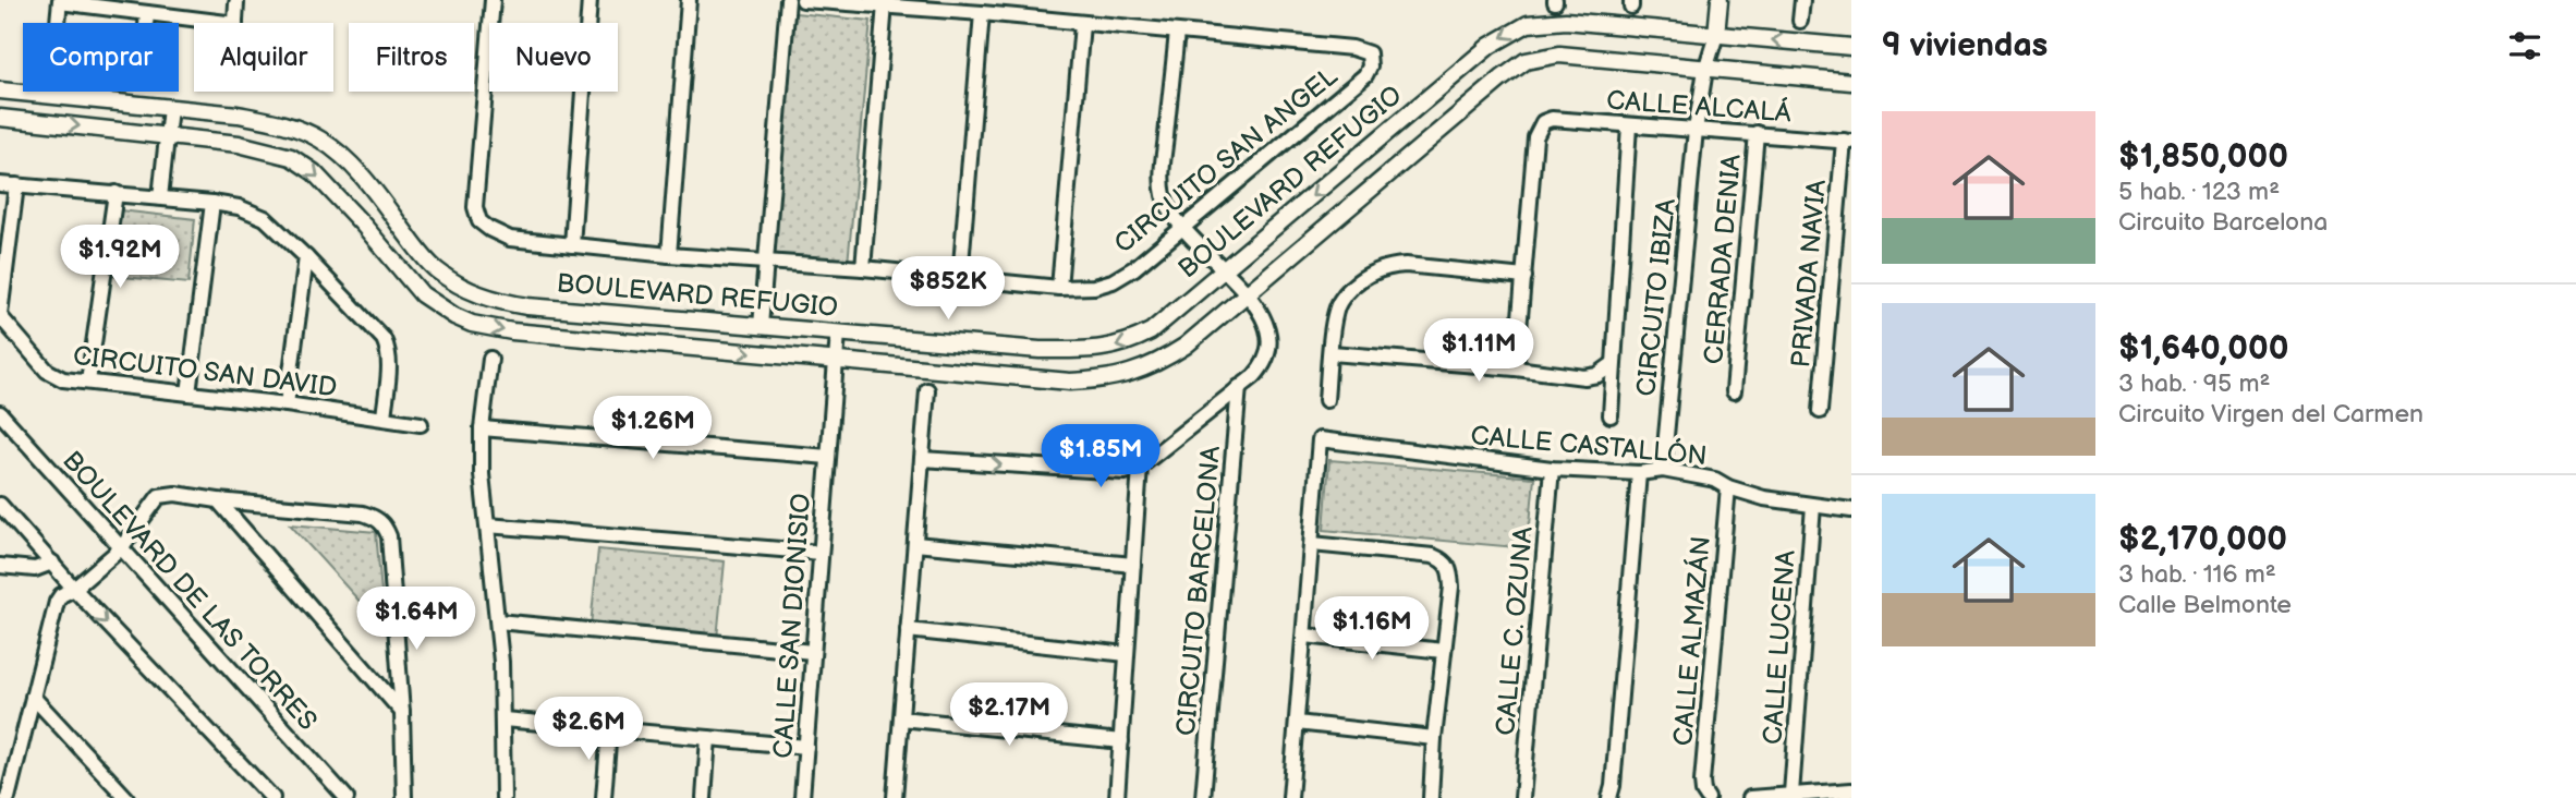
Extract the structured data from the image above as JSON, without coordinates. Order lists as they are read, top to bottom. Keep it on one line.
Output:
{"streets":{"street":["CALLE ALCALÁ","CIRCUITO SAN ANGEL","BOULEVARD REFUGIO","CERRADA DENIA","PRIVADA NAVIA","CIRCUITO IBIZA","CIRCUITO SAN DAVID","CALLE CASTALLÓN","BOULEVARD DE LAS TORRES","CIRCUITO BARCELONA","CALLE SAN DIONISIO","CALLE C. OZUNA","CALLE ALMAZÁN","CALLE LUCENA"]},"crossings":[["CALLE ALCALÁ","CERRADA DENIA"],["CALLE ALCALÁ","PRIVADA NAVIA"],["CALLE ALCALÁ","CIRCUITO IBIZA"],["CIRCUITO SAN ANGEL","CIRCUITO BARCELONA"],["BOULEVARD REFUGIO","CIRCUITO IBIZA"],["BOULEVARD REFUGIO","CIRCUITO BARCELONA"],["BOULEVARD REFUGIO","CALLE SAN DIONISIO"],["CIRCUITO IBIZA","CALLE CASTALLÓN"],["CALLE CASTALLÓN","CALLE C. OZUNA"],["CALLE CASTALLÓN","CALLE ALMAZÁN"],["CALLE CASTALLÓN","CALLE LUCENA"]],"page":{"heading":"9 viviendas","chip":["Comprar","Alquilar","Filtros","Nuevo"],"list":[{"name":"$1,850,000","note":"5 hab. · 123 m² · Circuito Barcelona"},{"name":"$1,640,000","note":"3 hab. · 95 m² · Circuito Virgen del Carmen"},{"name":"$2,170,000","note":"3 hab. · 116 m² · Calle Belmonte"}],"price":["$1.92M","$852K","$1.11M","$1.26M","$1.85M","$1.64M","$1.16M","$2.17M","$2.6M"]}}
